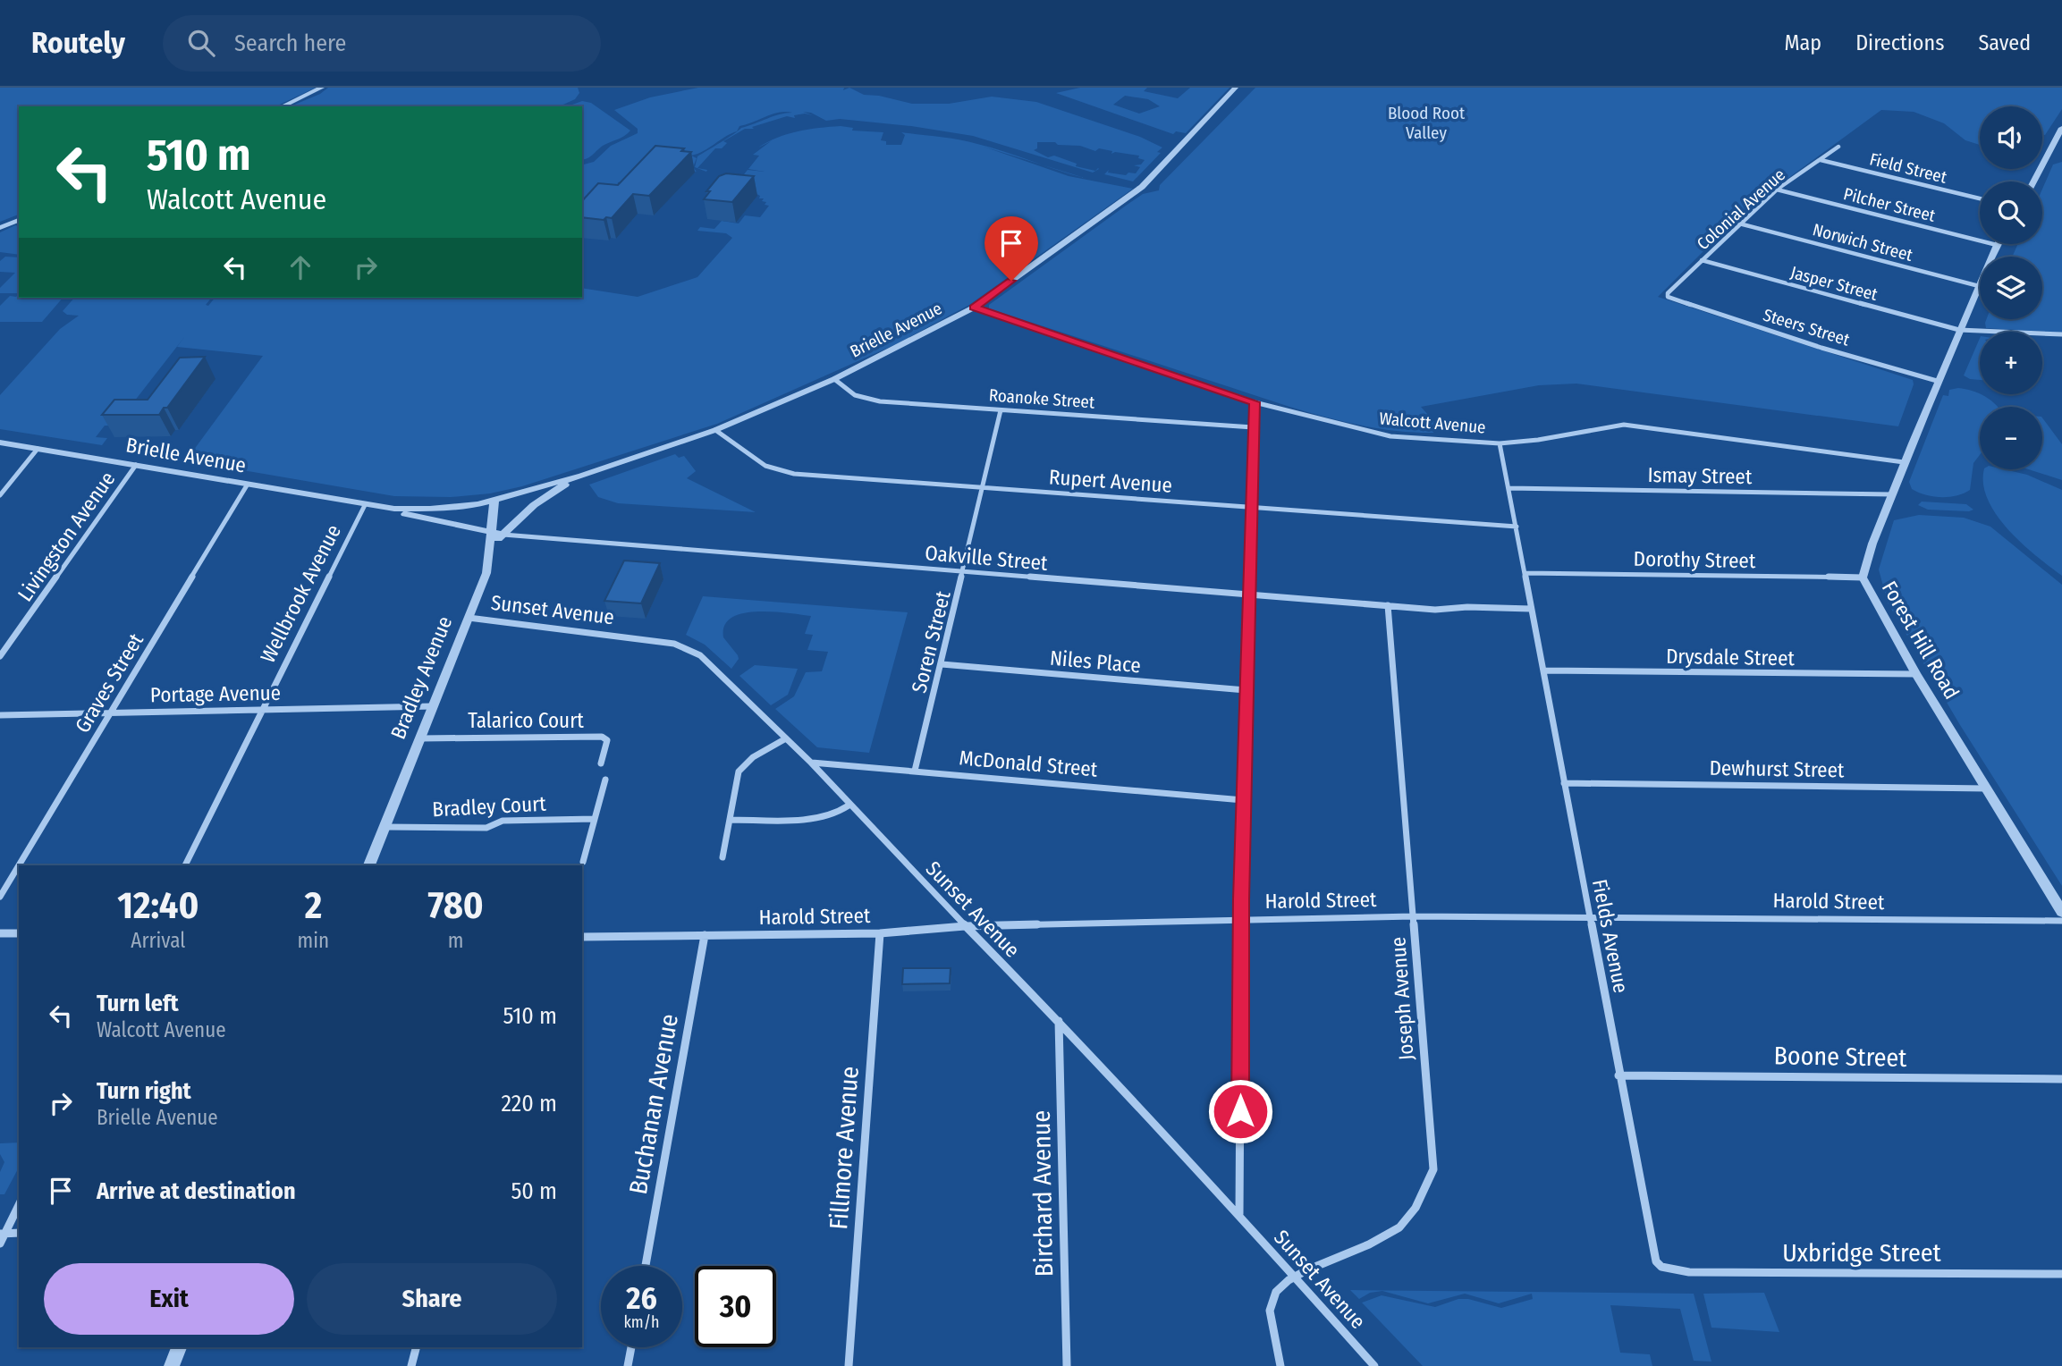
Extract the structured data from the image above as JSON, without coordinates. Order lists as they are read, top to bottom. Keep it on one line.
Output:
{"streets":{"street":["Field Street","Pilcher Street","Colonial Avenue","Norwich Street","Jasper Street","Steers Street","Brielle Avenue","Roanoke Street","Walcott Avenue","Ismay Street","Rupert Avenue","Livingston Avenue","Oakville Street","Dorothy Street","Wellbrook Avenue","Sunset Avenue","Forest Hill Road","Soren Street","Drysdale Street","Niles Place","Bradley Avenue","Graves Street","Portage Avenue","Talarico Court","McDonald Street","Dewhurst Street","Bradley Court","Harold Street","Fields Avenue","Joseph Avenue","Boone Street","Buchanan Avenue","Fillmore Avenue","Birchard Avenue","Uxbridge Street"]},"crossings":[["Field Street","Colonial Avenue"],["Pilcher Street","Colonial Avenue"],["Pilcher Street","Forest Hill Road"],["Colonial Avenue","Norwich Street"],["Colonial Avenue","Jasper Street"],["Colonial Avenue","Steers Street"],["Norwich Street","Forest Hill Road"],["Jasper Street","Forest Hill Road"],["Steers Street","Forest Hill Road"],["Brielle Avenue","Roanoke Street"],["Brielle Avenue","Walcott Avenue"],["Brielle Avenue","Rupert Avenue"],["Brielle Avenue","Livingston Avenue"],["Brielle Avenue","Oakville Street"],["Brielle Avenue","Wellbrook Avenue"],["Brielle Avenue","Bradley Avenue"],["Brielle Avenue","Graves Street"],["Roanoke Street","Soren Street"],["Walcott Avenue","Forest Hill Road"],["Walcott Avenue","Fields Avenue"],["Ismay Street","Forest Hill Road"],["Ismay Street","Fields Avenue"],["Rupert Avenue","Soren Street"],["Rupert Avenue","Fields Avenue"],["Oakville Street","Soren Street"],["Oakville Street","Fields Avenue"],["Oakville Street","Joseph Avenue"],["Dorothy Street","Forest Hill Road"],["Dorothy Street","Fields Avenue"],["Wellbrook Avenue","Portage Avenue"],["Sunset Avenue","Bradley Avenue"],["Sunset Avenue","McDonald Street"],["Sunset Avenue","Harold Street"],["Sunset Avenue","Joseph Avenue"],["Sunset Avenue","Birchard Avenue"],["Forest Hill Road","Drysdale Street"],["Forest Hill Road","Dewhurst Street"],["Soren Street","Niles Place"],["Soren Street","McDonald Street"],["Drysdale Street","Fields Avenue"],["Bradley Avenue","Portage Avenue"],["Bradley Avenue","Talarico Court"],["Bradley Avenue","Bradley Court"],["Graves Street","Portage Avenue"],["Dewhurst Street","Fields Avenue"],["Harold Street","Fields Avenue"],["Harold Street","Joseph Avenue"],["Harold Street","Buchanan Avenue"],["Harold Street","Fillmore Avenue"],["Fields Avenue","Boone Street"],["Fields Avenue","Uxbridge Street"]],"parks":["Blood Root Valley"],"page":{"header":"Routely","search":"Search here","nav":["Map","Directions","Saved"],"map_buttons":["+","−"],"turn":["510 m","Walcott Avenue"],"eta":["12:40","Arrival","2","min","780","m"],"list":[{"name":"Turn left","note":"Walcott Avenue","value":"510 m"},{"name":"Turn right","note":"Brielle Avenue","value":"220 m"},{"name":"Arrive at destination","value":"50 m"}],"buttons":["Exit","Share"],"speed":"26 km/h","limit":"30"}}
